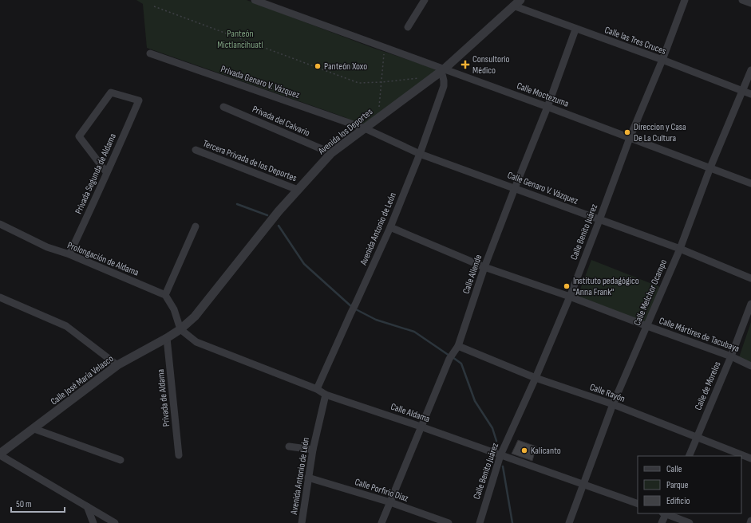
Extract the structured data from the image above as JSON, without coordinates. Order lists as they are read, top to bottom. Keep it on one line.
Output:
{"streets":{"street":["Calle las Tres Cruces","Privada Genaro V. Vázquez","Calle Moctezuma","Privada del Calvario","Avenida los Deportes","Tercera Privada de los Deportes","Privada Segunda de Aldama","Calle Genaro V. Vázquez","Avenida Antonio de León","Calle Benito Juárez","Prolongación de Aldama","Calle Allende","Calle Melchor Ocampo","Calle Mártires de Tacubaya","Calle José María Velasco","Calle de Morelos","Calle Rayón","Privada de Aldama","Calle Aldama","Calle Porfirio Díaz"]},"crossings":[["Calle las Tres Cruces","Avenida los Deportes"],["Calle las Tres Cruces","Calle Benito Juárez"],["Calle las Tres Cruces","Calle Allende"],["Calle las Tres Cruces","Calle Melchor Ocampo"],["Privada Genaro V. Vázquez","Avenida los Deportes"],["Privada Genaro V. Vázquez","Calle Genaro V. Vázquez"],["Calle Moctezuma","Avenida los Deportes"],["Calle Moctezuma","Avenida Antonio de León"],["Calle Moctezuma","Calle Benito Juárez"],["Calle Moctezuma","Calle Allende"],["Calle Moctezuma","Calle Melchor Ocampo"],["Privada del Calvario","Avenida los Deportes"],["Avenida los Deportes","Tercera Privada de los Deportes"],["Avenida los Deportes","Calle Genaro V. Vázquez"],["Avenida los Deportes","Avenida Antonio de León"],["Avenida los Deportes","Calle José María Velasco"],["Avenida los Deportes","Calle Aldama"],["Privada Segunda de Aldama","Prolongación de Aldama"],["Calle Genaro V. Vázquez","Avenida Antonio de León"],["Calle Genaro V. Vázquez","Calle Benito Juárez"],["Calle Genaro V. Vázquez","Calle Allende"],["Calle Genaro V. Vázquez","Calle Melchor Ocampo"],["Avenida Antonio de León","Calle Mártires de Tacubaya"],["Avenida Antonio de León","Calle Aldama"],["Avenida Antonio de León","Calle Porfirio Díaz"],["Calle Benito Juárez","Calle Mártires de Tacubaya"],["Calle Benito Juárez","Calle Rayón"],["Calle Benito Juárez","Calle Aldama"],["Calle Allende","Calle Mártires de Tacubaya"],["Calle Allende","Calle Rayón"],["Calle Allende","Calle Aldama"],["Calle Allende","Calle Porfirio Díaz"],["Calle Melchor Ocampo","Calle Mártires de Tacubaya"],["Calle Melchor Ocampo","Calle Rayón"],["Calle Melchor Ocampo","Calle Aldama"],["Calle Mártires de Tacubaya","Calle de Morelos"],["Calle José María Velasco","Privada de Aldama"],["Calle José María Velasco","Calle Aldama"],["Calle de Morelos","Calle Rayón"]],"parks":["Panteón Mictlancihuatl"],"places":{"health":["Consultorio Médico"],"other":["Panteón Xoxo","Direccion y Casa De La Cultura","Instituto pedagógico \"Anna Frank\"","Kalicanto"]},"legend":["Calle","Parque","Edificio"],"scale_bar":"50 m"}
